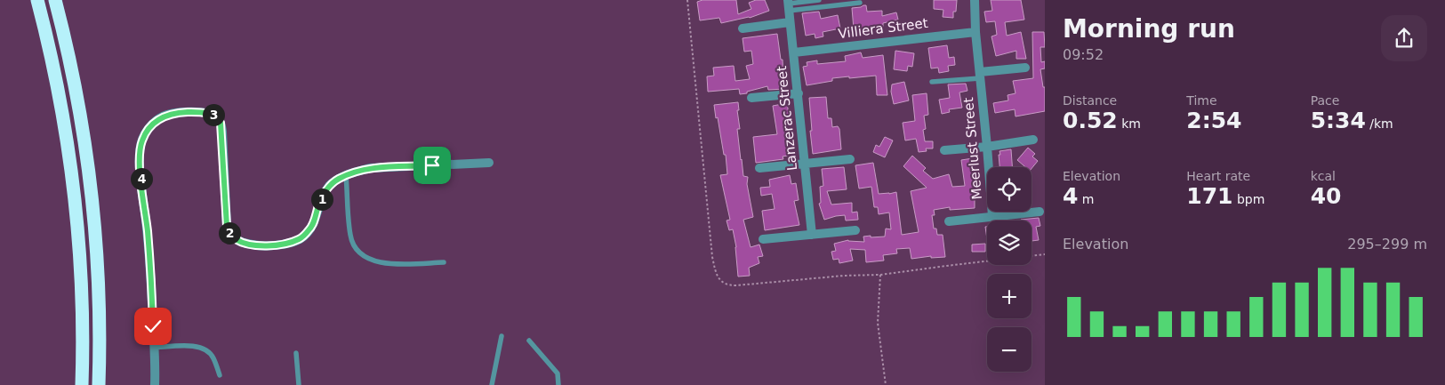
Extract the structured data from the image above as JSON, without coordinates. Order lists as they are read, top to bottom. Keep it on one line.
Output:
{"streets":{"street":["Villiera Street","Lanzerac Street","Meerlust Street"]},"crossings":[["Villiera Street","Lanzerac Street"],["Villiera Street","Meerlust Street"]],"page":{"heading":["Morning run","09:52"],"stats":[["Distance","0.52 km"],["Time","2:54"],["Pace","5:34 /km"],["Elevation","4 m"],["Heart rate","171 bpm"],["kcal","40"]],"pins":["3","4","1","2"],"map_buttons":["+","−"],"chart":["Elevation","295–299 m"]}}
